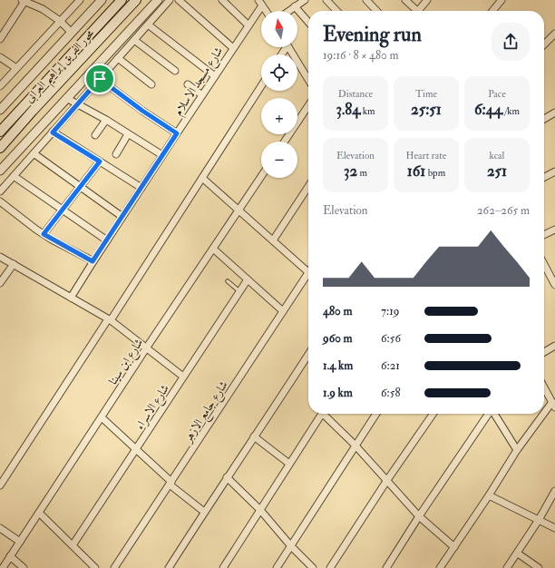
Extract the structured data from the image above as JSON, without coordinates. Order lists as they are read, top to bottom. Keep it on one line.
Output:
{"streets":{"main road":["محور الفريق إبراهيم العرابى"],"street":["شارع مسجد الاسلام","شارع ابن سينا","شارع الاسراء","شارع جامع الازهر"]},"north":"top","page":{"map_buttons":["+","−"],"heading":["Evening run","19:16 · 8 × 480 m"],"stats":[["Distance","3.84 km"],["Time","25:51"],["Pace","6:44 /km"],["Elevation","32 m"],["Heart rate","161 bpm"],["kcal","251"]],"chart":["Elevation","262–265 m"],"list":[{"name":"480 m","note":"7:19"},{"name":"960 m","note":"6:56"},{"name":"1.4 km","note":"6:21"},{"name":"1.9 km","note":"6:58"}]}}
